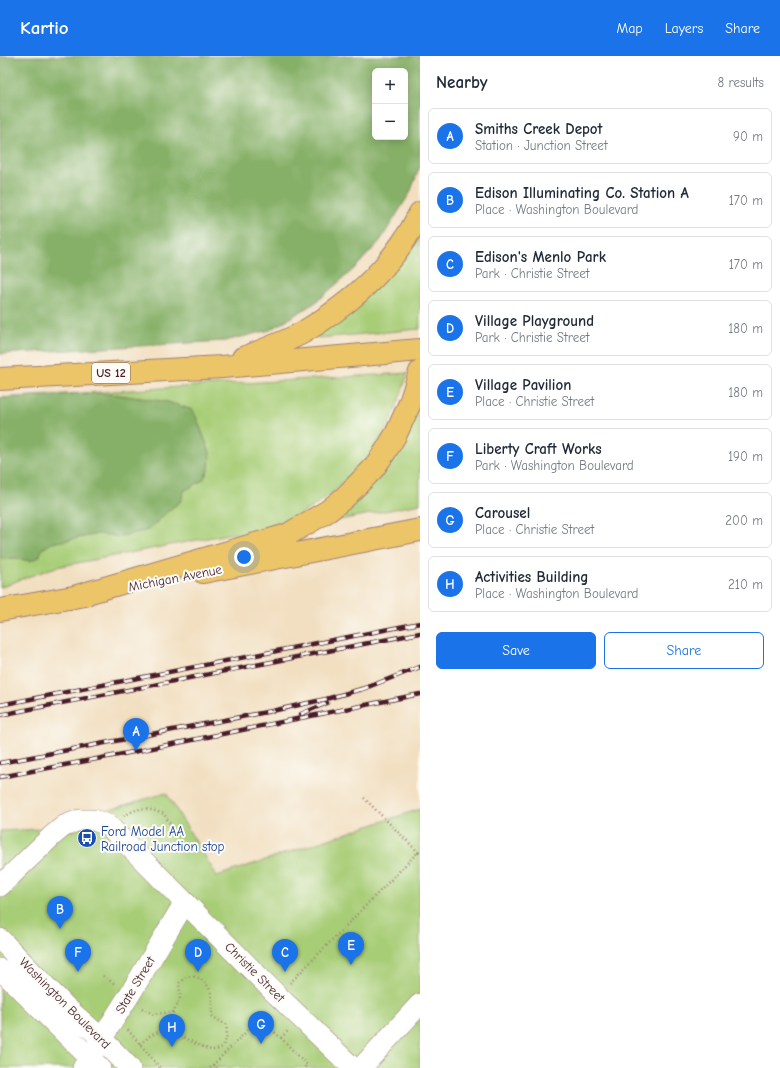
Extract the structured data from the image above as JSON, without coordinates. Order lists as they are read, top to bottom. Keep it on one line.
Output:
{"streets":{"main road":["US 12","Michigan Avenue"],"street":["Christie Street","State Street","Washington Boulevard"]},"crossings":[["Christie Street","State Street"],["State Street","Washington Boulevard"]],"places":{"bus stop":["Ford Model AA Railroad Junction stop"]},"page":{"header":"Kartio","nav":["Map","Layers","Share"],"heading":["Nearby","8 results"],"map_buttons":["+","−"],"list":[{"mark":"A","name":"Smiths Creek Depot","note":"Station · Junction Street","value":"90 m"},{"mark":"B","name":"Edison Illuminating Co. Station A","note":"Place · Washington Boulevard","value":"170 m"},{"mark":"C","name":"Edison's Menlo Park","note":"Park · Christie Street","value":"170 m"},{"mark":"D","name":"Village Playground","note":"Park · Christie Street","value":"180 m"},{"mark":"E","name":"Village Pavilion","note":"Place · Christie Street","value":"180 m"},{"mark":"F","name":"Liberty Craft Works","note":"Park · Washington Boulevard","value":"190 m"},{"mark":"G","name":"Carousel","note":"Place · Christie Street","value":"200 m"},{"mark":"H","name":"Activities Building","note":"Place · Washington Boulevard","value":"210 m"}],"buttons":["Save","Share"],"pins":["A","B","E","C","D","F","G","H"]}}
